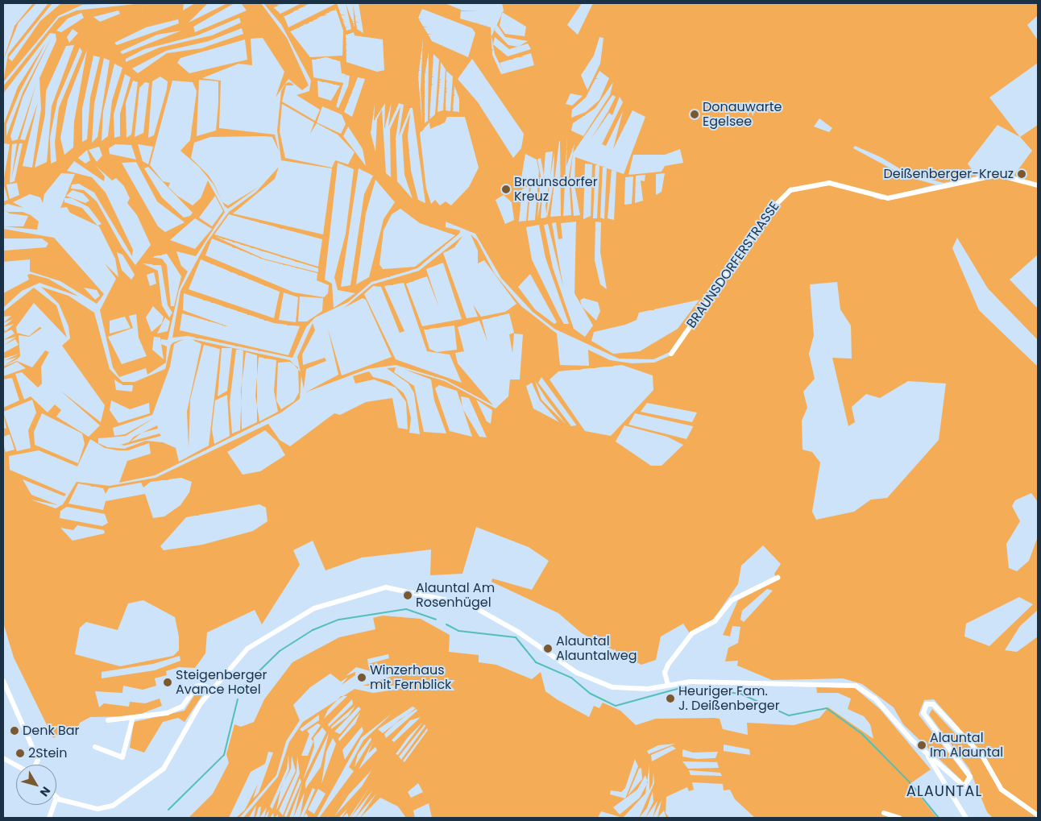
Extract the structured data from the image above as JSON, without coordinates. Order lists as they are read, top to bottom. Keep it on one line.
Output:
{"streets":{"street":["BRAUNSDORFERSTRASSE"]},"districts":["ALAUNTAL"],"places":["Donauwarte Egelsee","Deißenberger-Kreuz","Braunsdorfer Kreuz","Alauntal Am Rosenhügel","Alauntal Alauntalweg","Winzerhaus mit Fernblick","Steigenberger Avance Hotel","Heuriger Fam. J. Deißenberger","Denk Bar","Alauntal Im Alauntal","2Stein"],"north":"bottom right"}
